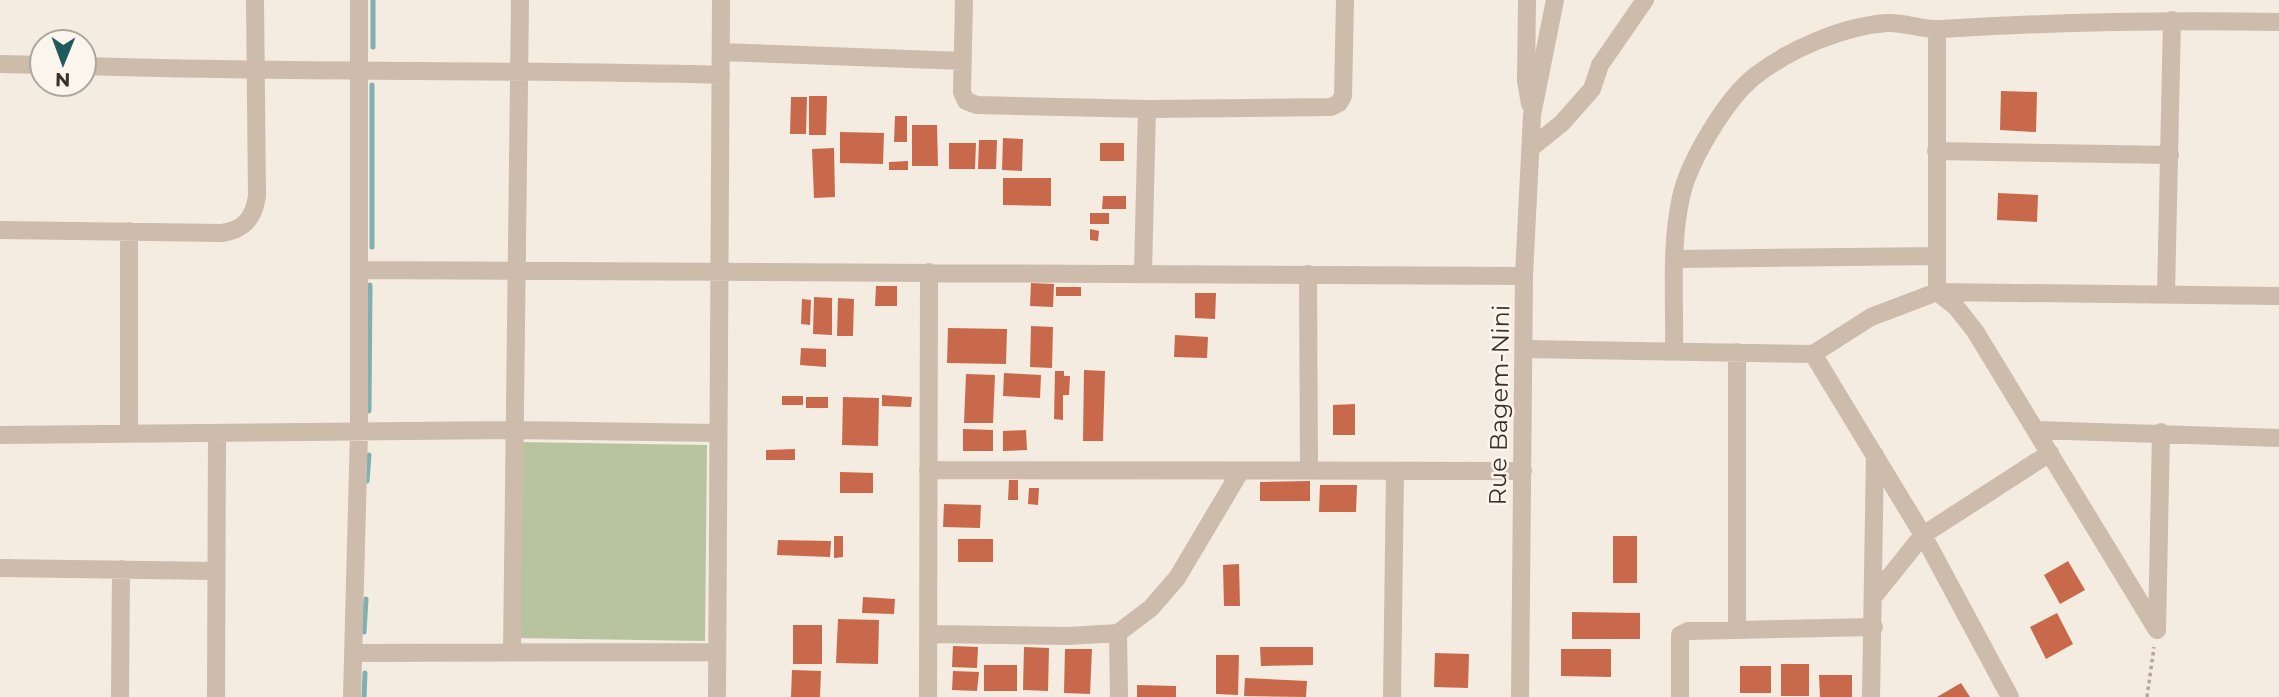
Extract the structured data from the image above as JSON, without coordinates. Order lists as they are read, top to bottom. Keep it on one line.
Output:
{"streets":{"street":["Rue Bagem-Nini"]},"north":"bottom"}
